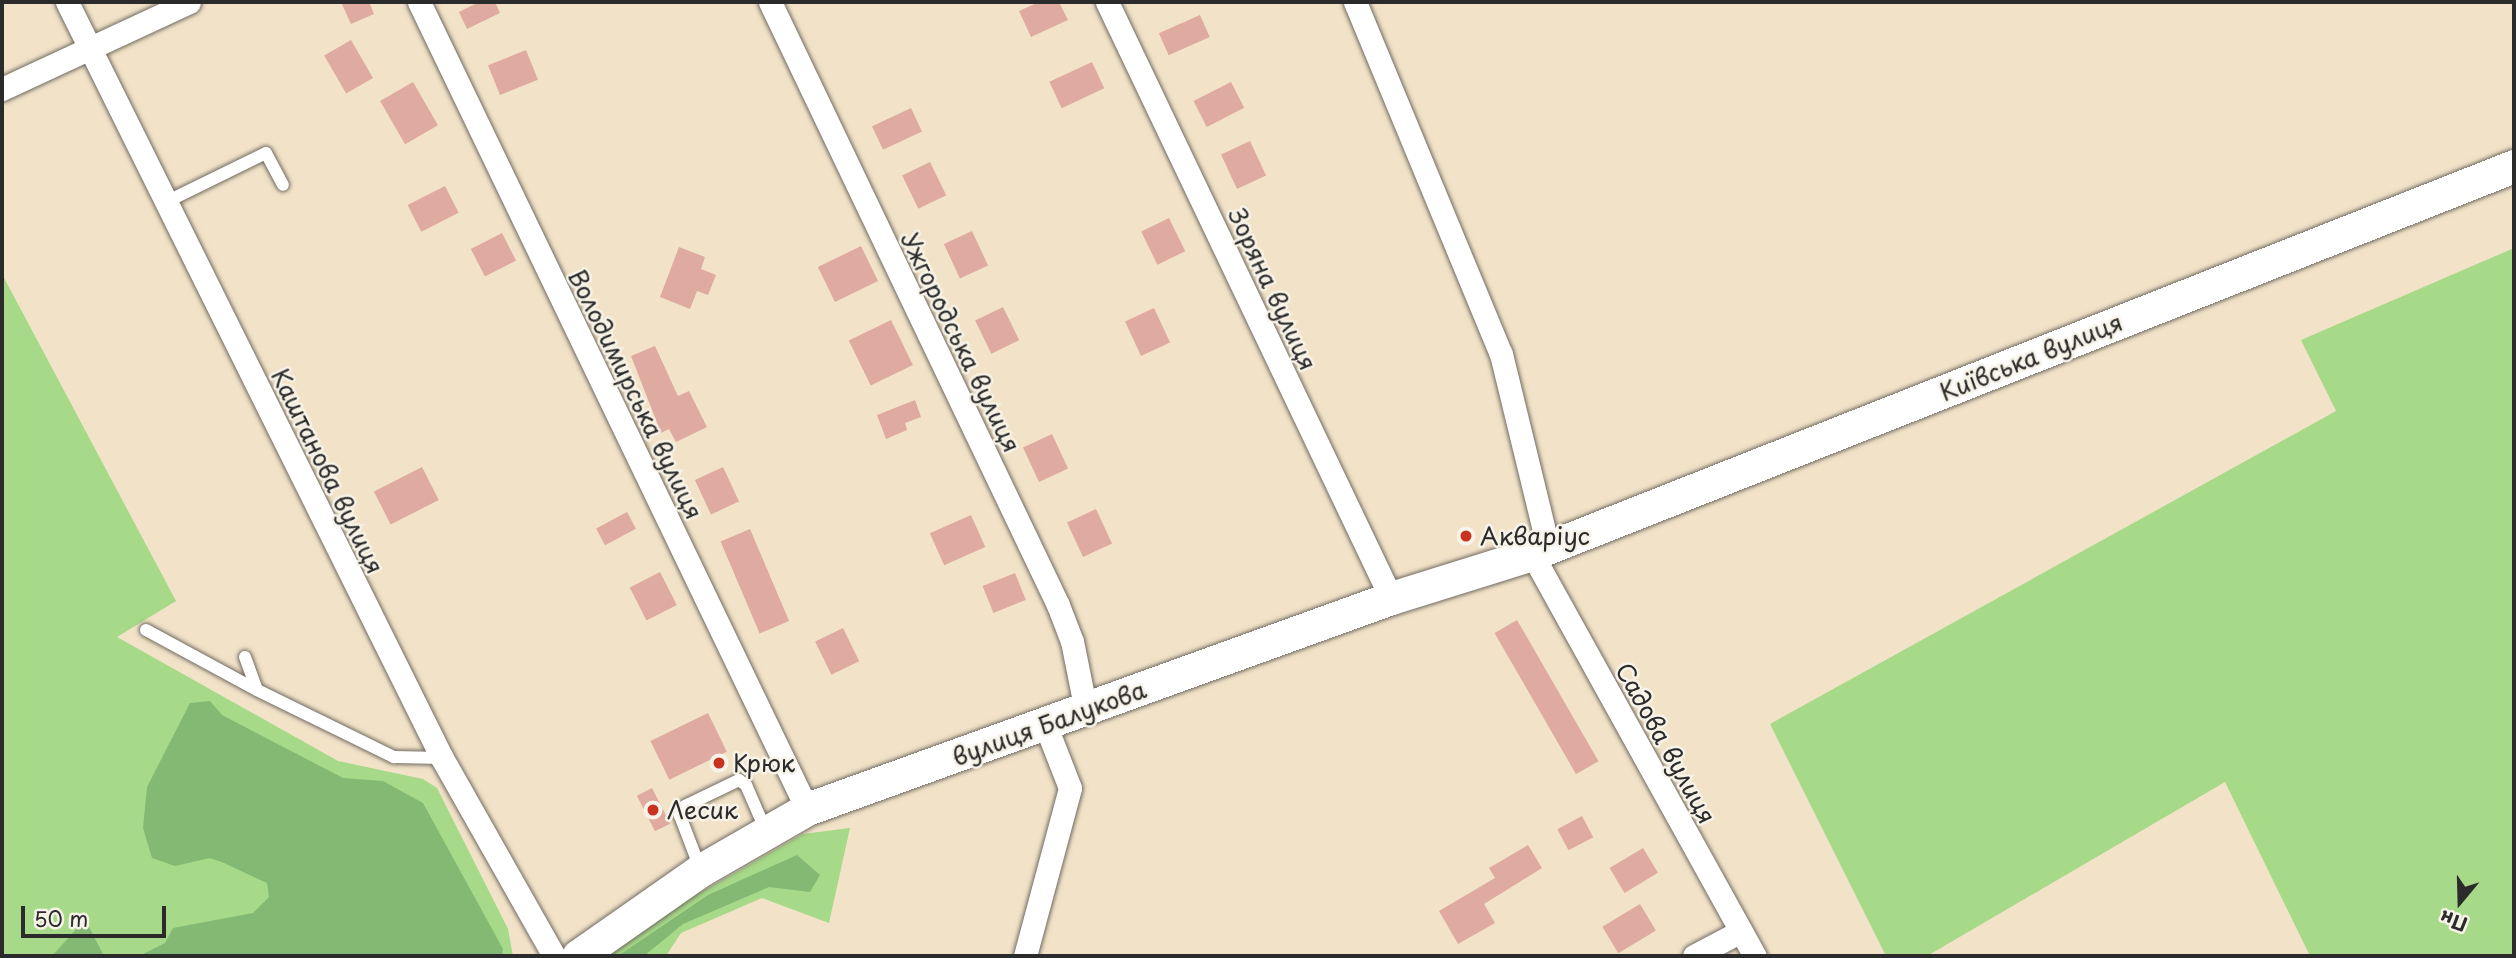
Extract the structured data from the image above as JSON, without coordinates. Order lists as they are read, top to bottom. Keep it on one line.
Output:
{"streets":{"main road":["Київська вулиця","вулиця Балукова"],"street":["Зоряна вулиця","Ужгородська вулиця","Володимирська вулиця","Каштанова вулиця","Садова вулиця"]},"crossings":[["Зоряна вулиця","вулиця Балукова"],["Ужгородська вулиця","вулиця Балукова"],["Київська вулиця","вулиця Балукова"],["Київська вулиця","Садова вулиця"],["Володимирська вулиця","вулиця Балукова"],["вулиця Балукова","Садова вулиця"]],"places":["Акваріус","Крюк","Лесик"],"scale_bar":"50 m","north":"bottom"}
